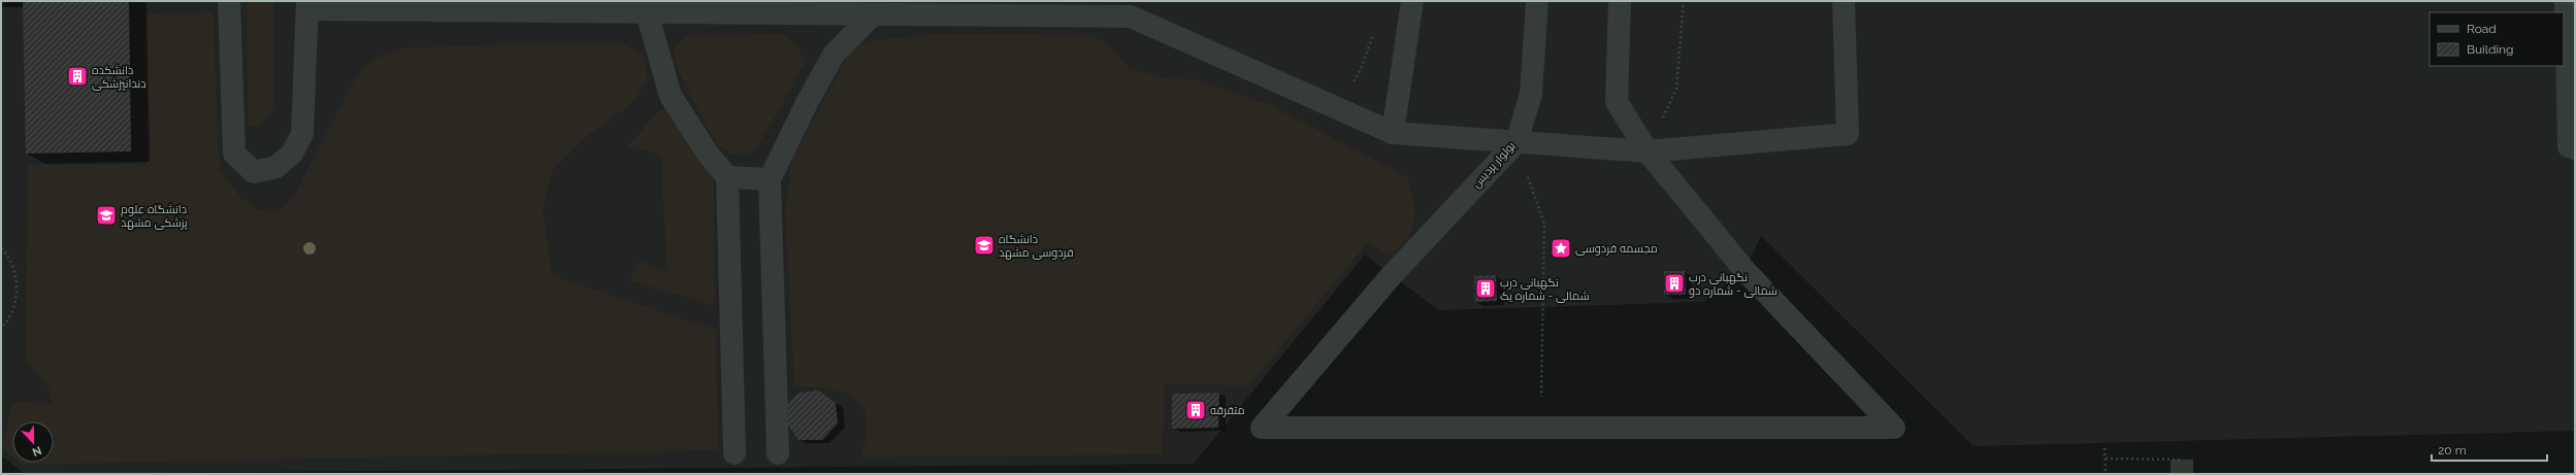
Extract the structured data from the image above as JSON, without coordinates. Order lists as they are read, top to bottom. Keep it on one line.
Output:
{"streets":{"street":["بولوار پردیس"]},"places":{"building":["دانشکده دندانپزشکی","نگهبانی درب شمالی - شماره دو","نگهبانی درب شمالی - شماره یک","متفرقه"],"school or university":["دانشگاه علوم پزشکی مشهد","دانشگاه فردوسی مشهد"],"place":["مجسمه فردوسی"]},"legend":["Road","Building"],"scale_bar":"20 m","north":"bottom"}
